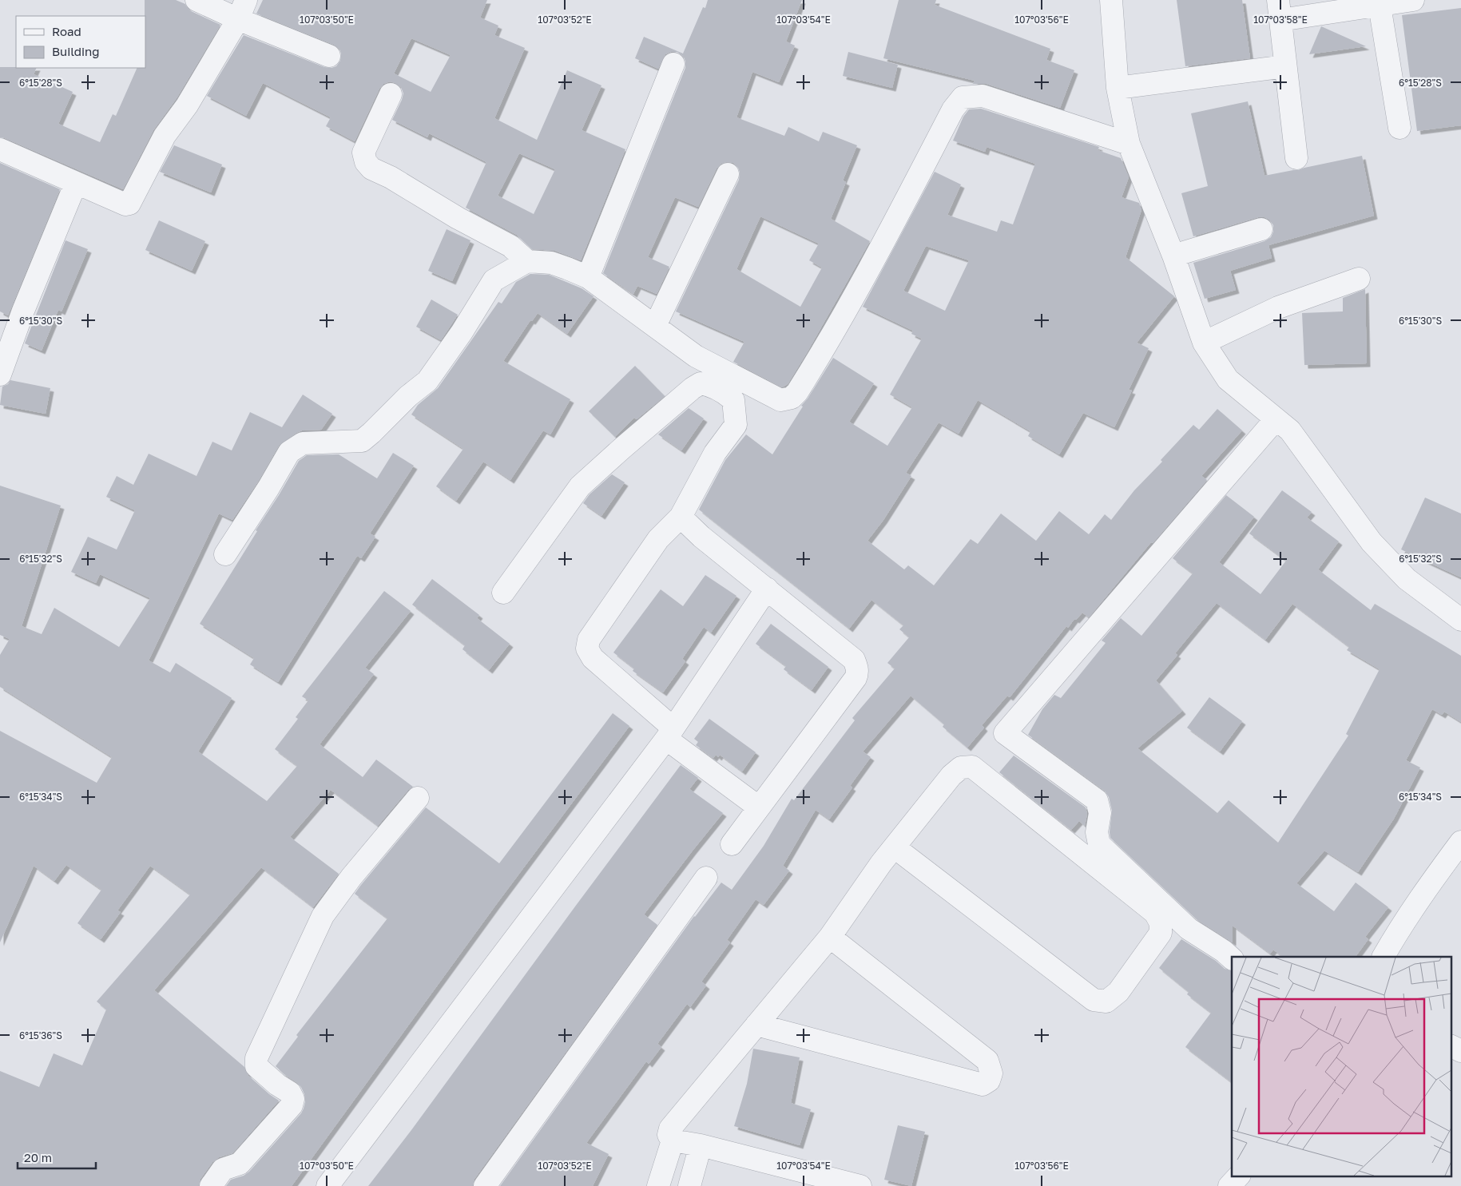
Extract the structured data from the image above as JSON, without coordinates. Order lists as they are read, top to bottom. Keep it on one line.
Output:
{"legend":["Road","Building"],"scale_bar":"20 m","coordinates":["107°03'50\"E","107°03'52\"E","107°03'54\"E","107°03'56\"E","107°03'58\"E","6°15'28\"S","6°15'30\"S","6°15'32\"S","6°15'34\"S","6°15'36\"S"]}
